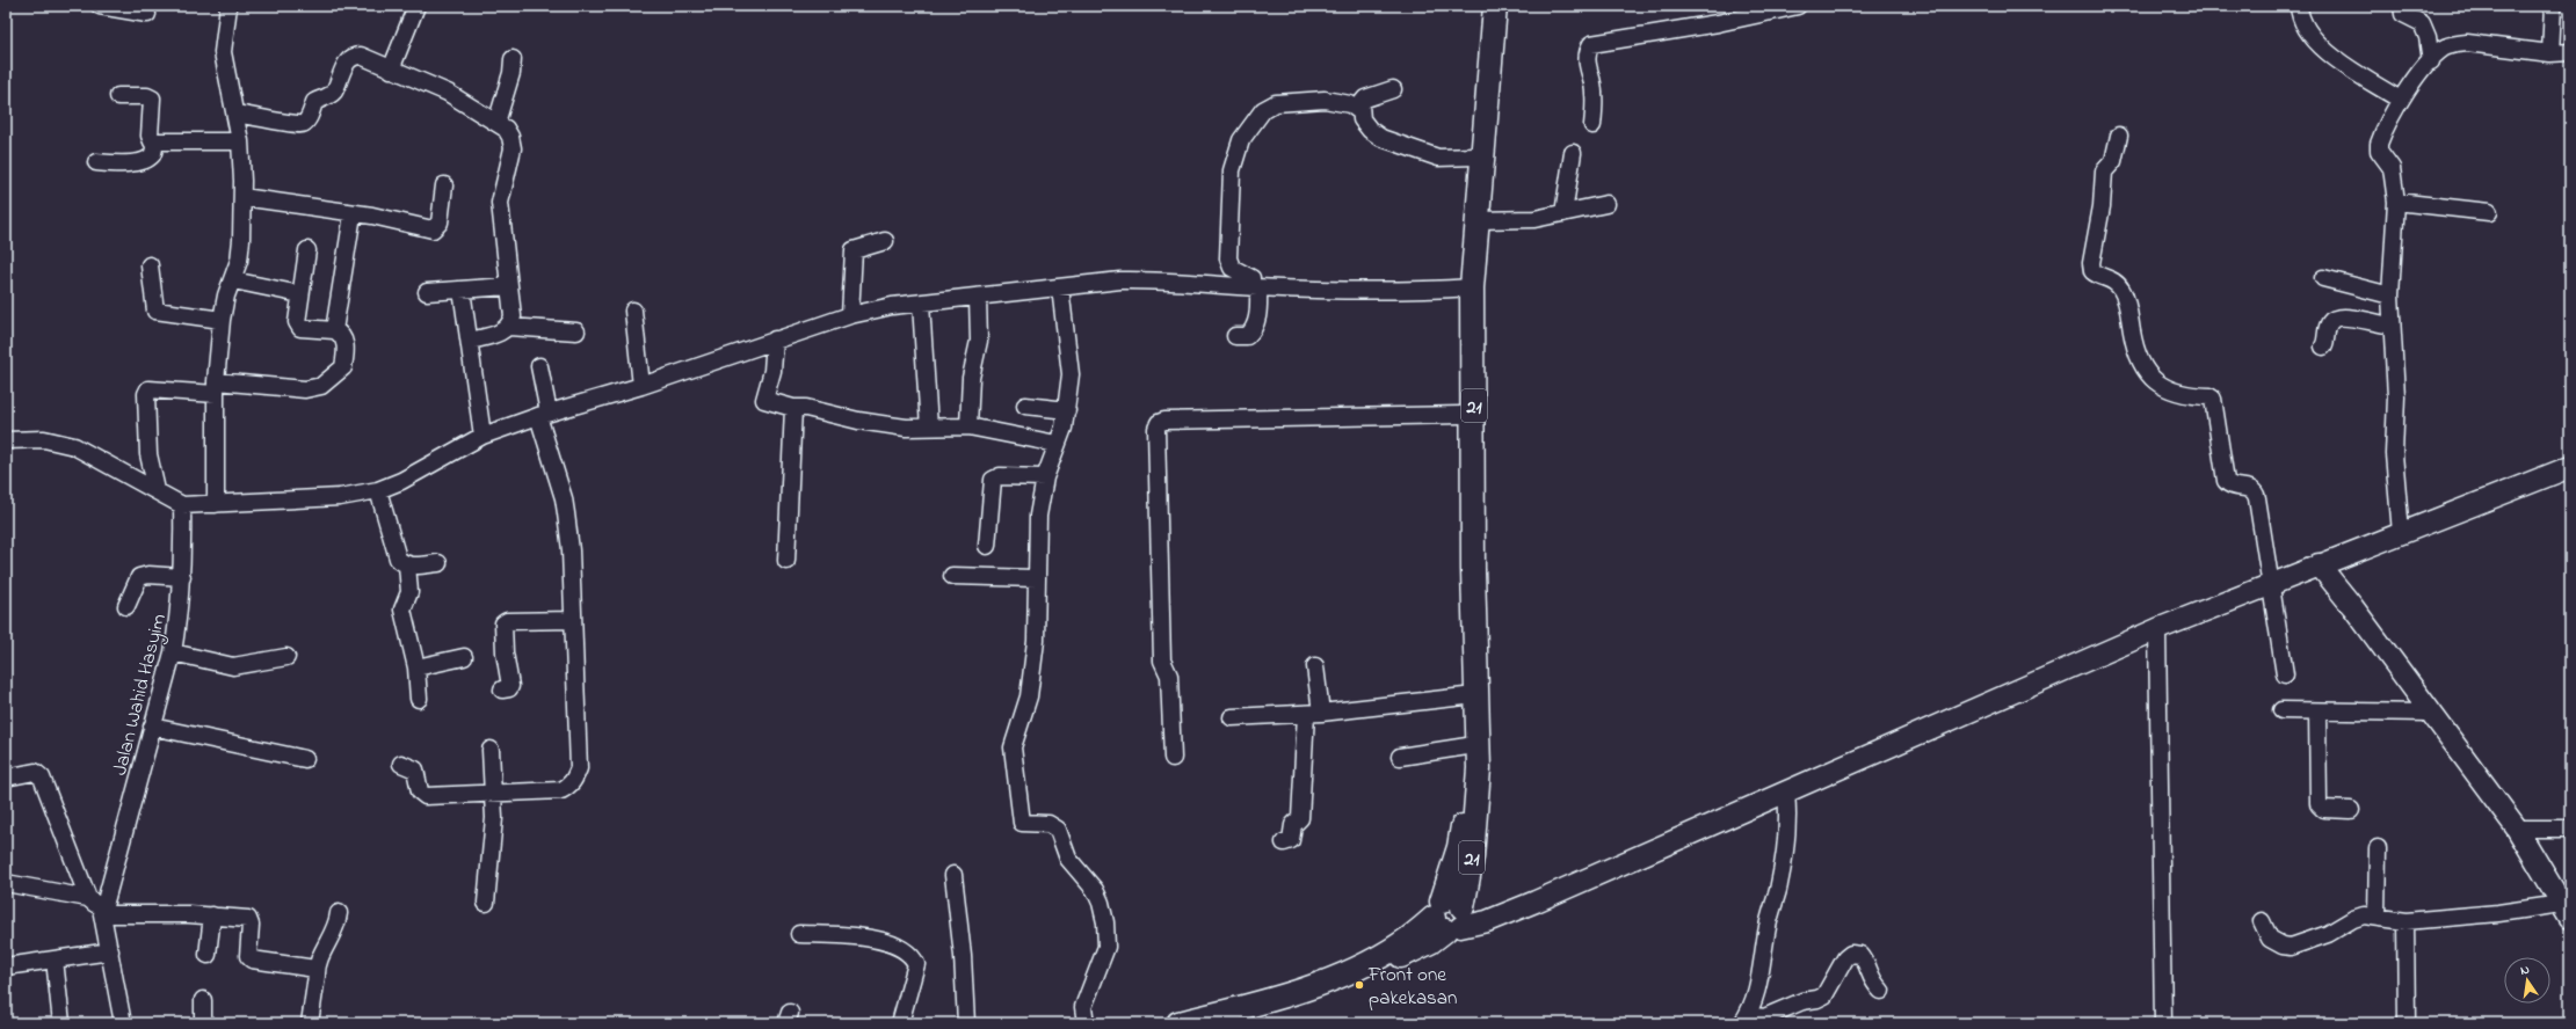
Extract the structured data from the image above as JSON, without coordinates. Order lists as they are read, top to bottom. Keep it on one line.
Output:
{"streets":{"highway":["21"],"street":["Jalan Wahid Hasyim"]},"places":["Front one pakekasan"],"north":"top"}
